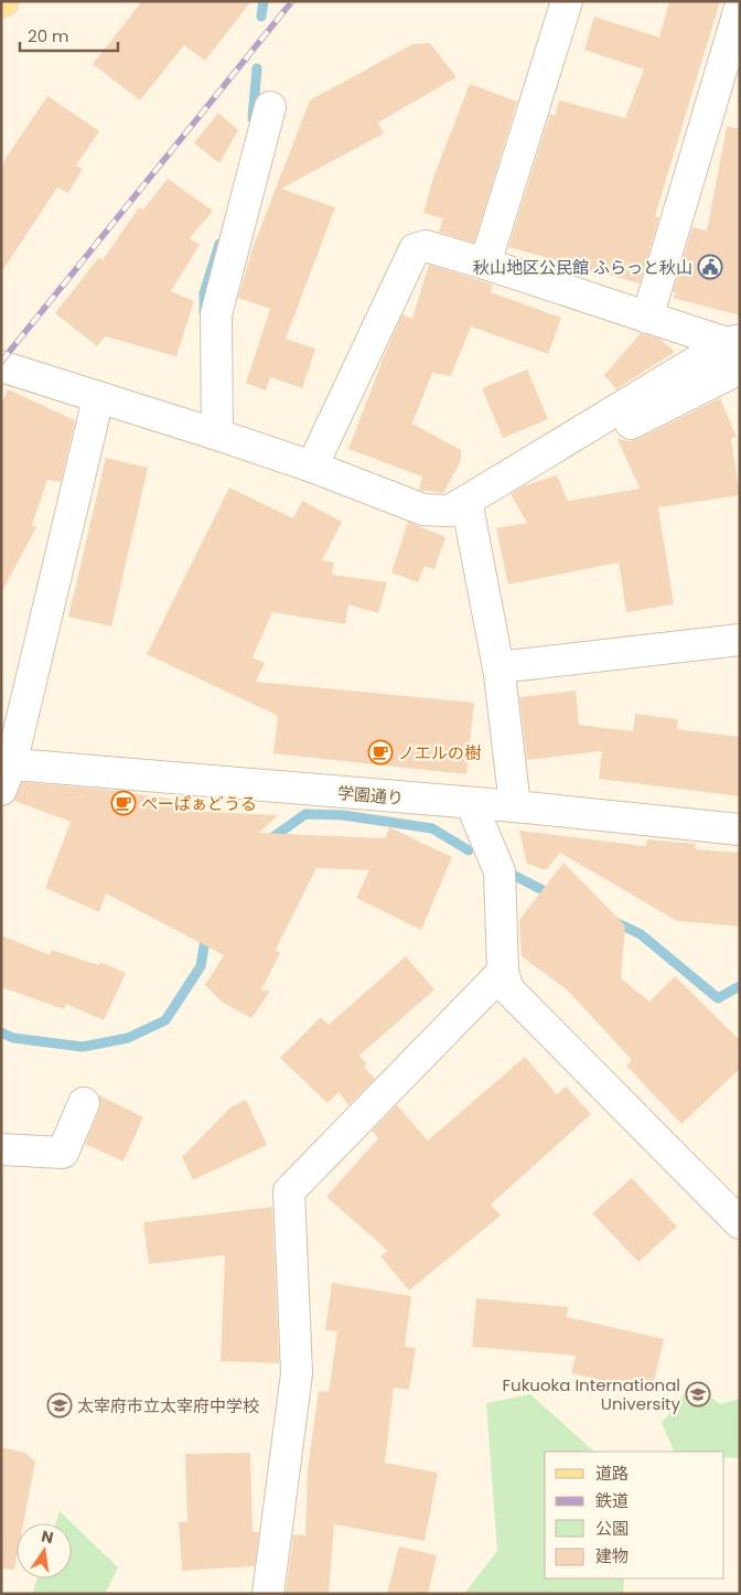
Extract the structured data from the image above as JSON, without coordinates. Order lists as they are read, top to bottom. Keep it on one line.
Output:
{"streets":{"street":["学園通り"]},"places":{"public building":["秋山地区公民館 ふらっと秋山"],"cafe":["ノエルの樹","ぺーぱぁどうる"],"school or university":["Fukuoka International University","太宰府市立太宰府中学校"]},"legend":["道路","鉄道","公園","建物"],"scale_bar":"20 m","north":"top"}
